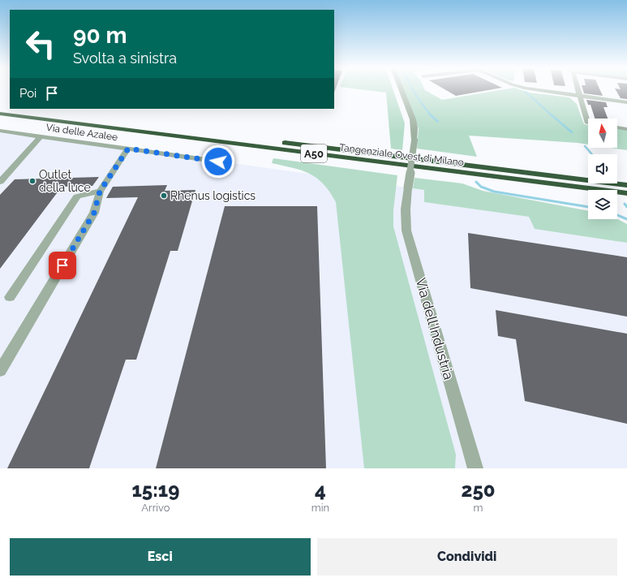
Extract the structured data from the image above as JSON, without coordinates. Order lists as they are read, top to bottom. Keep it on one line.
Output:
{"streets":{"highway":["A50","Tangenziale Ovest di Milano"],"street":["Via delle Azalee","Via dell'Industria"]},"places":["Outlet della luce","Rhenus logistics"],"north":"top","page":{"turn":["90 m","Svolta a sinistra"],"then":"Poi","eta":["15:19","Arrivo","4","min","250","m"],"buttons":["Esci","Condividi"]}}
